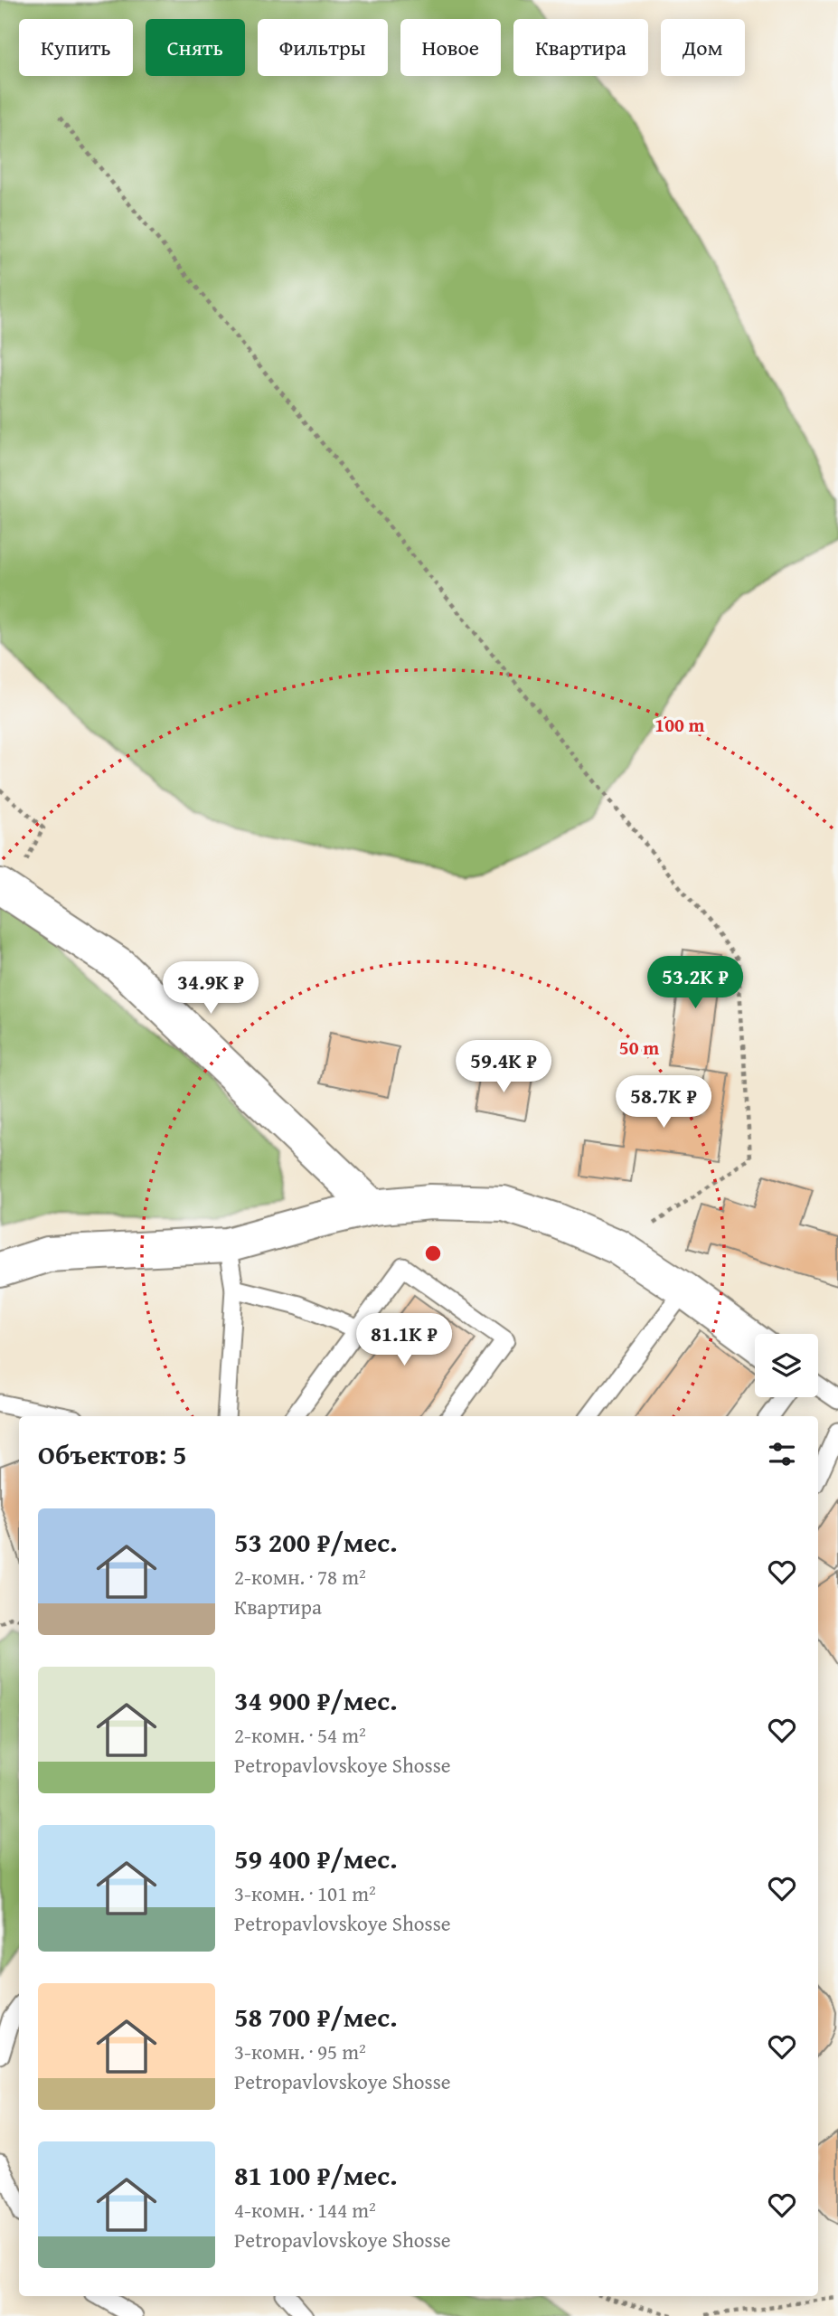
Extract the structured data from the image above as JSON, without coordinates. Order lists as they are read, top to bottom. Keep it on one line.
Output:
{"page":{"chip":["Купить","Снять","Фильтры","Новое","Квартира","Дом"],"price":["53.2K ₽","34.9K ₽","59.4K ₽","58.7K ₽","81.1K ₽"],"heading":"Объектов: 5","list":[{"name":"53 200 ₽/мес.","note":"2-комн. · 78 m² · Квартира"},{"name":"34 900 ₽/мес.","note":"2-комн. · 54 m² · Petropavlovskoye Shosse"},{"name":"59 400 ₽/мес.","note":"3-комн. · 101 m² · Petropavlovskoye Shosse"},{"name":"58 700 ₽/мес.","note":"3-комн. · 95 m² · Petropavlovskoye Shosse"},{"name":"81 100 ₽/мес.","note":"4-комн. · 144 m² · Petropavlovskoye Shosse"}]},"rings":["100 m","50 m"]}
